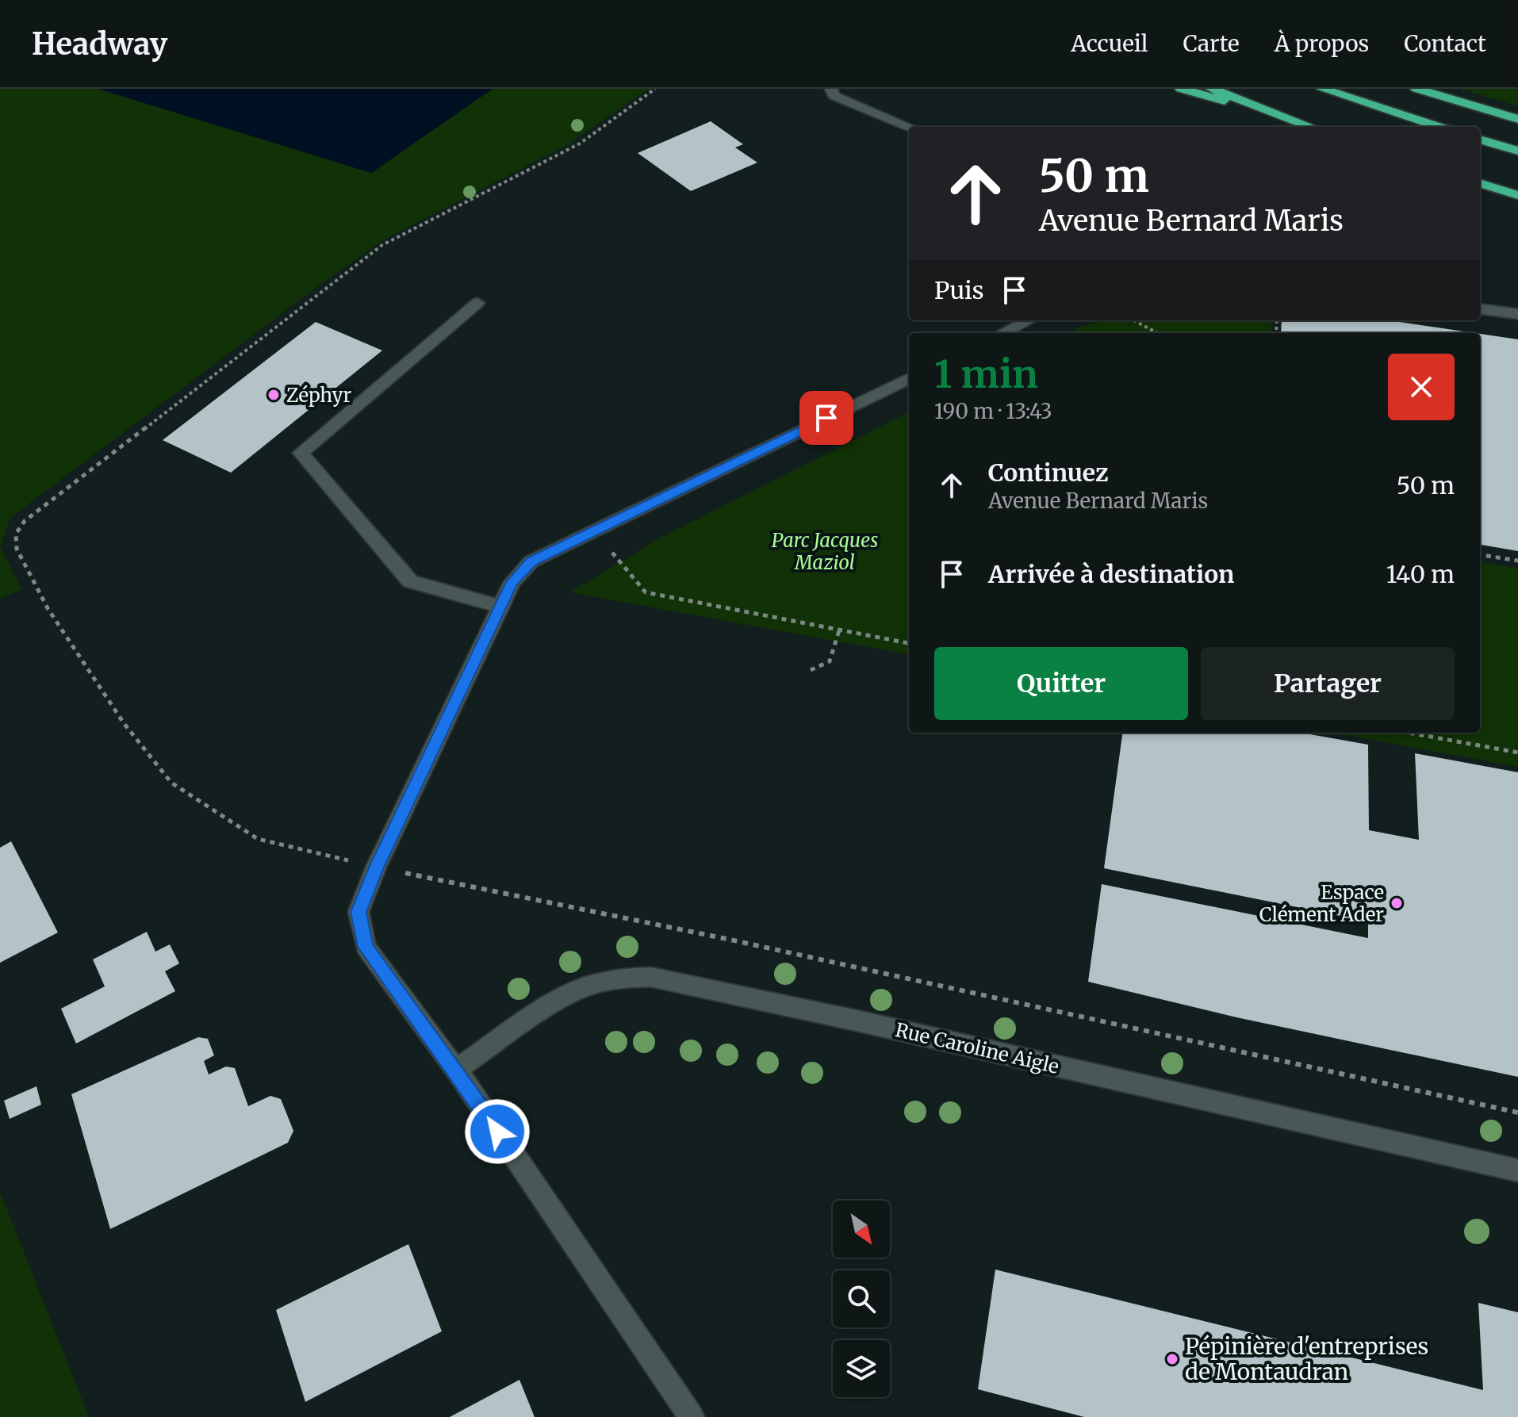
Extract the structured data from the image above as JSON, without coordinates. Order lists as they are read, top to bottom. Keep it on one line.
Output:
{"streets":{"street":["Rue Caroline Aigle"]},"parks":["Parc Jacques Maziol"],"places":["Zéphyr","Espace Clément Ader","Pépinière d'entreprises de Montaudran"],"north":"bottom right","page":{"header":"Headway","nav":["Accueil","Carte","À propos","Contact"],"turn":["50 m","Avenue Bernard Maris"],"then":"Puis","heading":["1 min","190 m · 13:43"],"list":[{"name":"Continuez","note":"Avenue Bernard Maris","value":"50 m"},{"name":"Arrivée à destination","value":"140 m"}],"buttons":["Quitter","Partager"]}}
